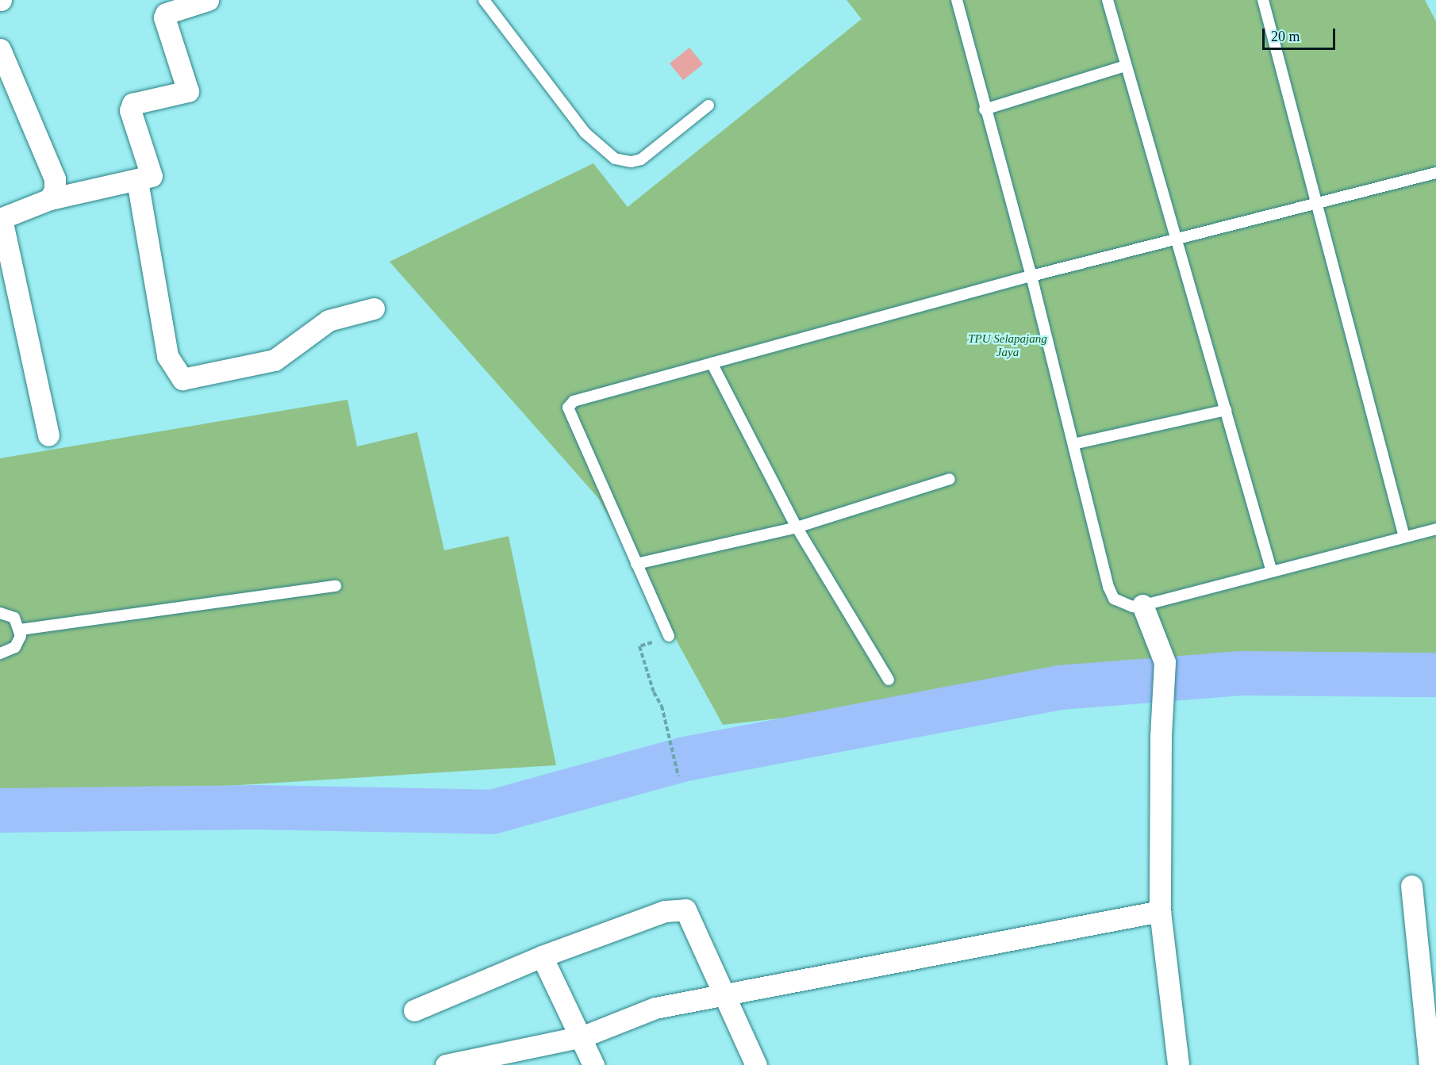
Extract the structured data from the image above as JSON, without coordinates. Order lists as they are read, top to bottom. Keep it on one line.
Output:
{"parks":["TPU Selapajang Jaya"],"scale_bar":"20 m"}
